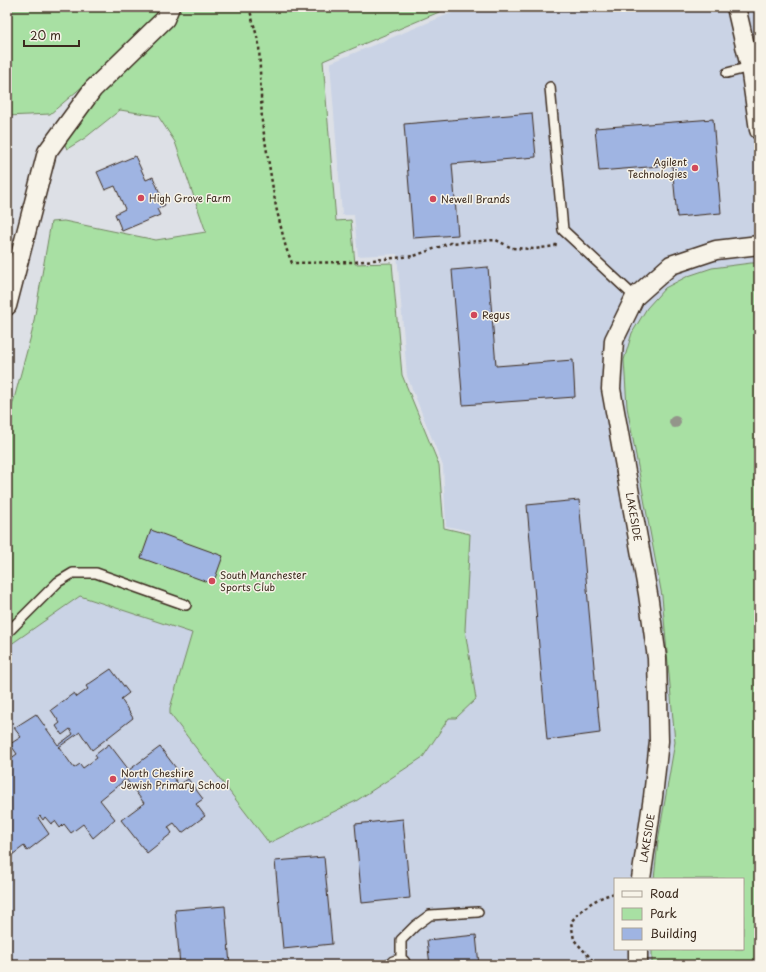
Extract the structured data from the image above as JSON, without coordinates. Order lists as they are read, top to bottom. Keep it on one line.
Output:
{"streets":{"street":["LAKESIDE"]},"places":["Agilent Technologies","High Grove Farm","Newell Brands","Regus","South Manchester Sports Club","North Cheshire Jewish Primary School"],"legend":["Road","Park","Building"],"scale_bar":"20 m"}
